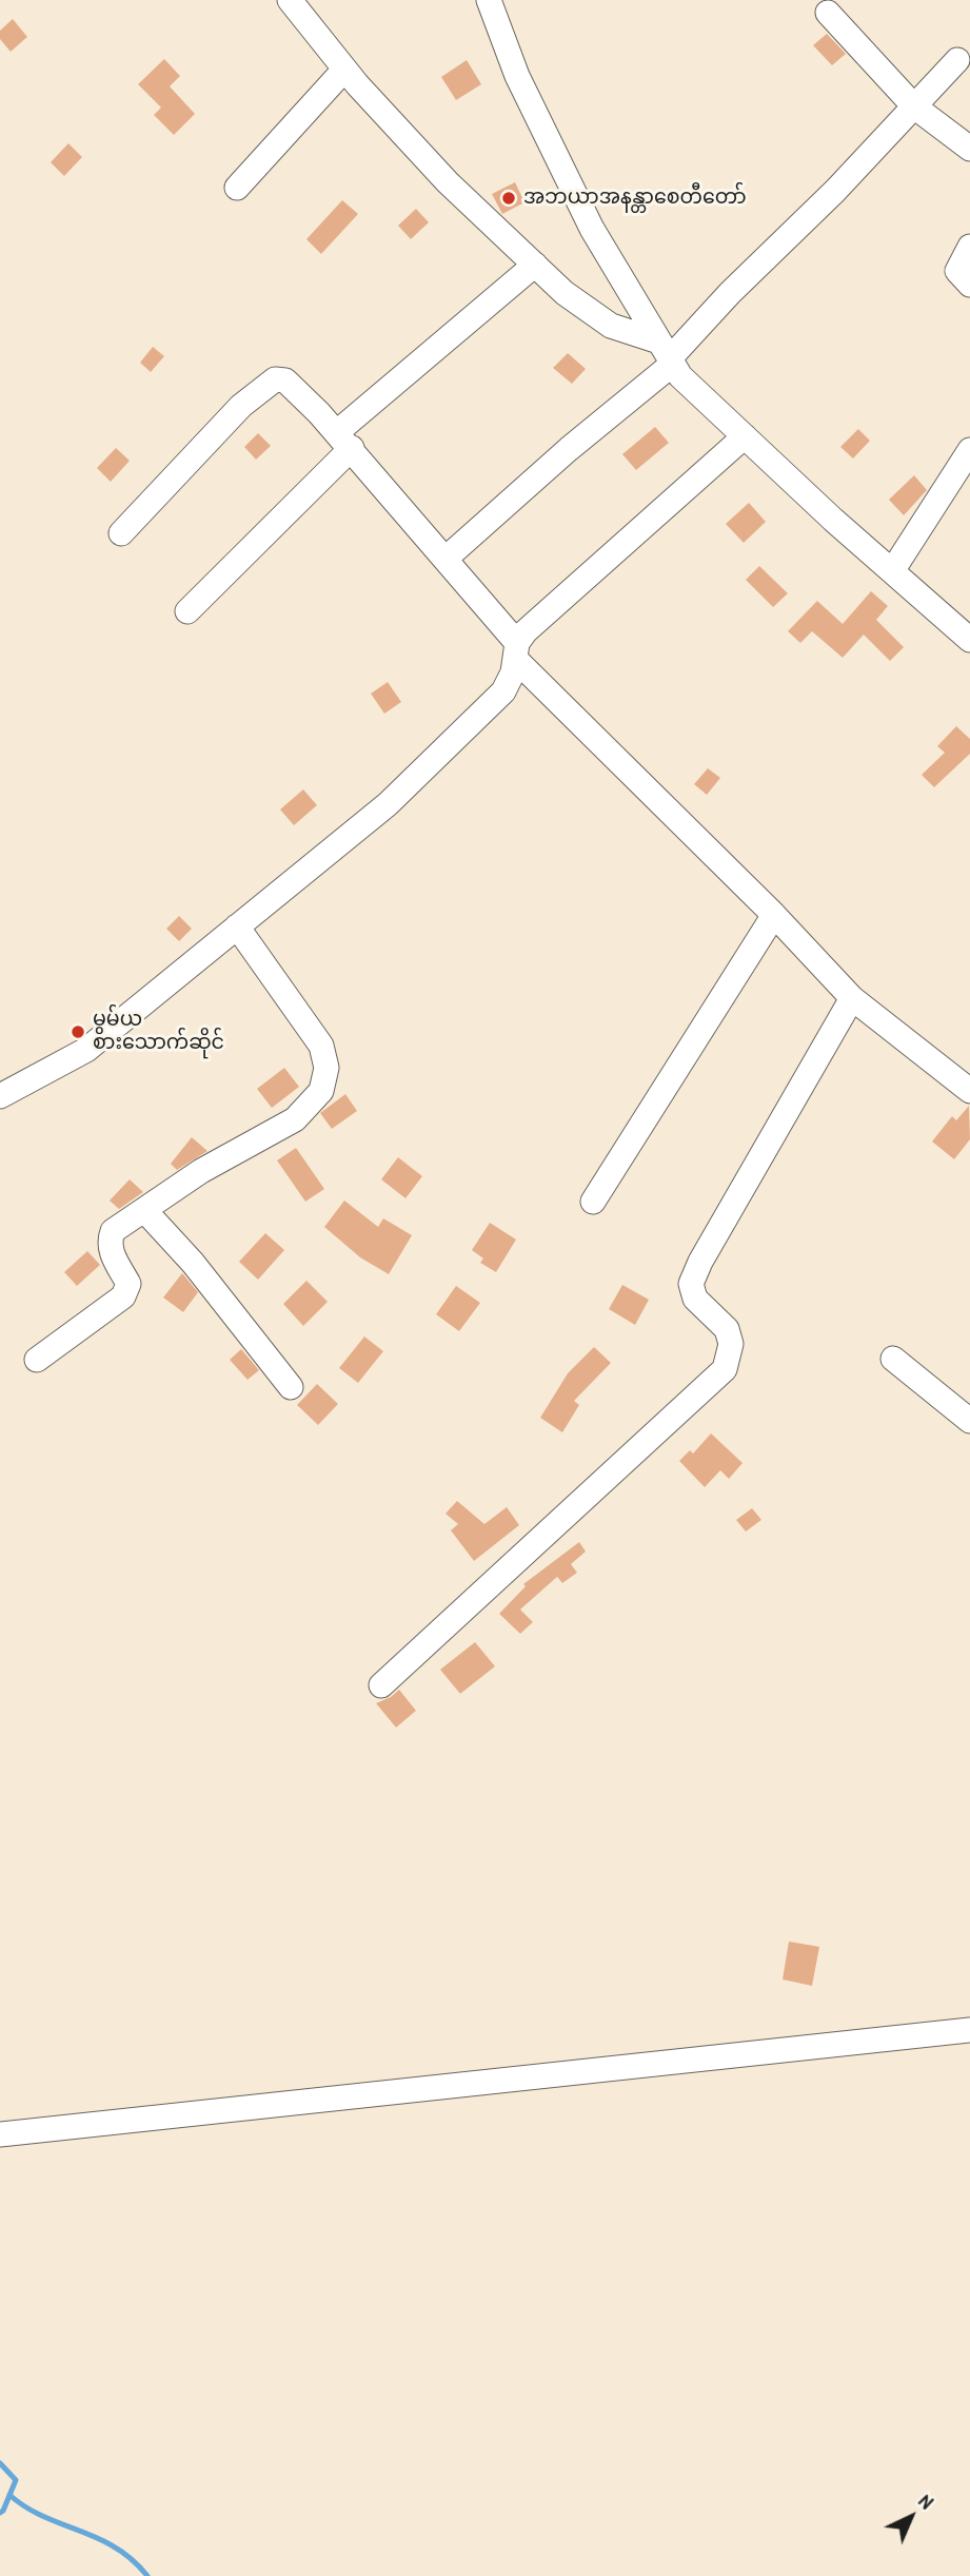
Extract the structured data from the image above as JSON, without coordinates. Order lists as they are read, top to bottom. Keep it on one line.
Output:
{"places":["အဘယာအနန္တာစေတီတော်","မွမ်ယ စားသောက်ဆိုင်"],"north":"top right"}
